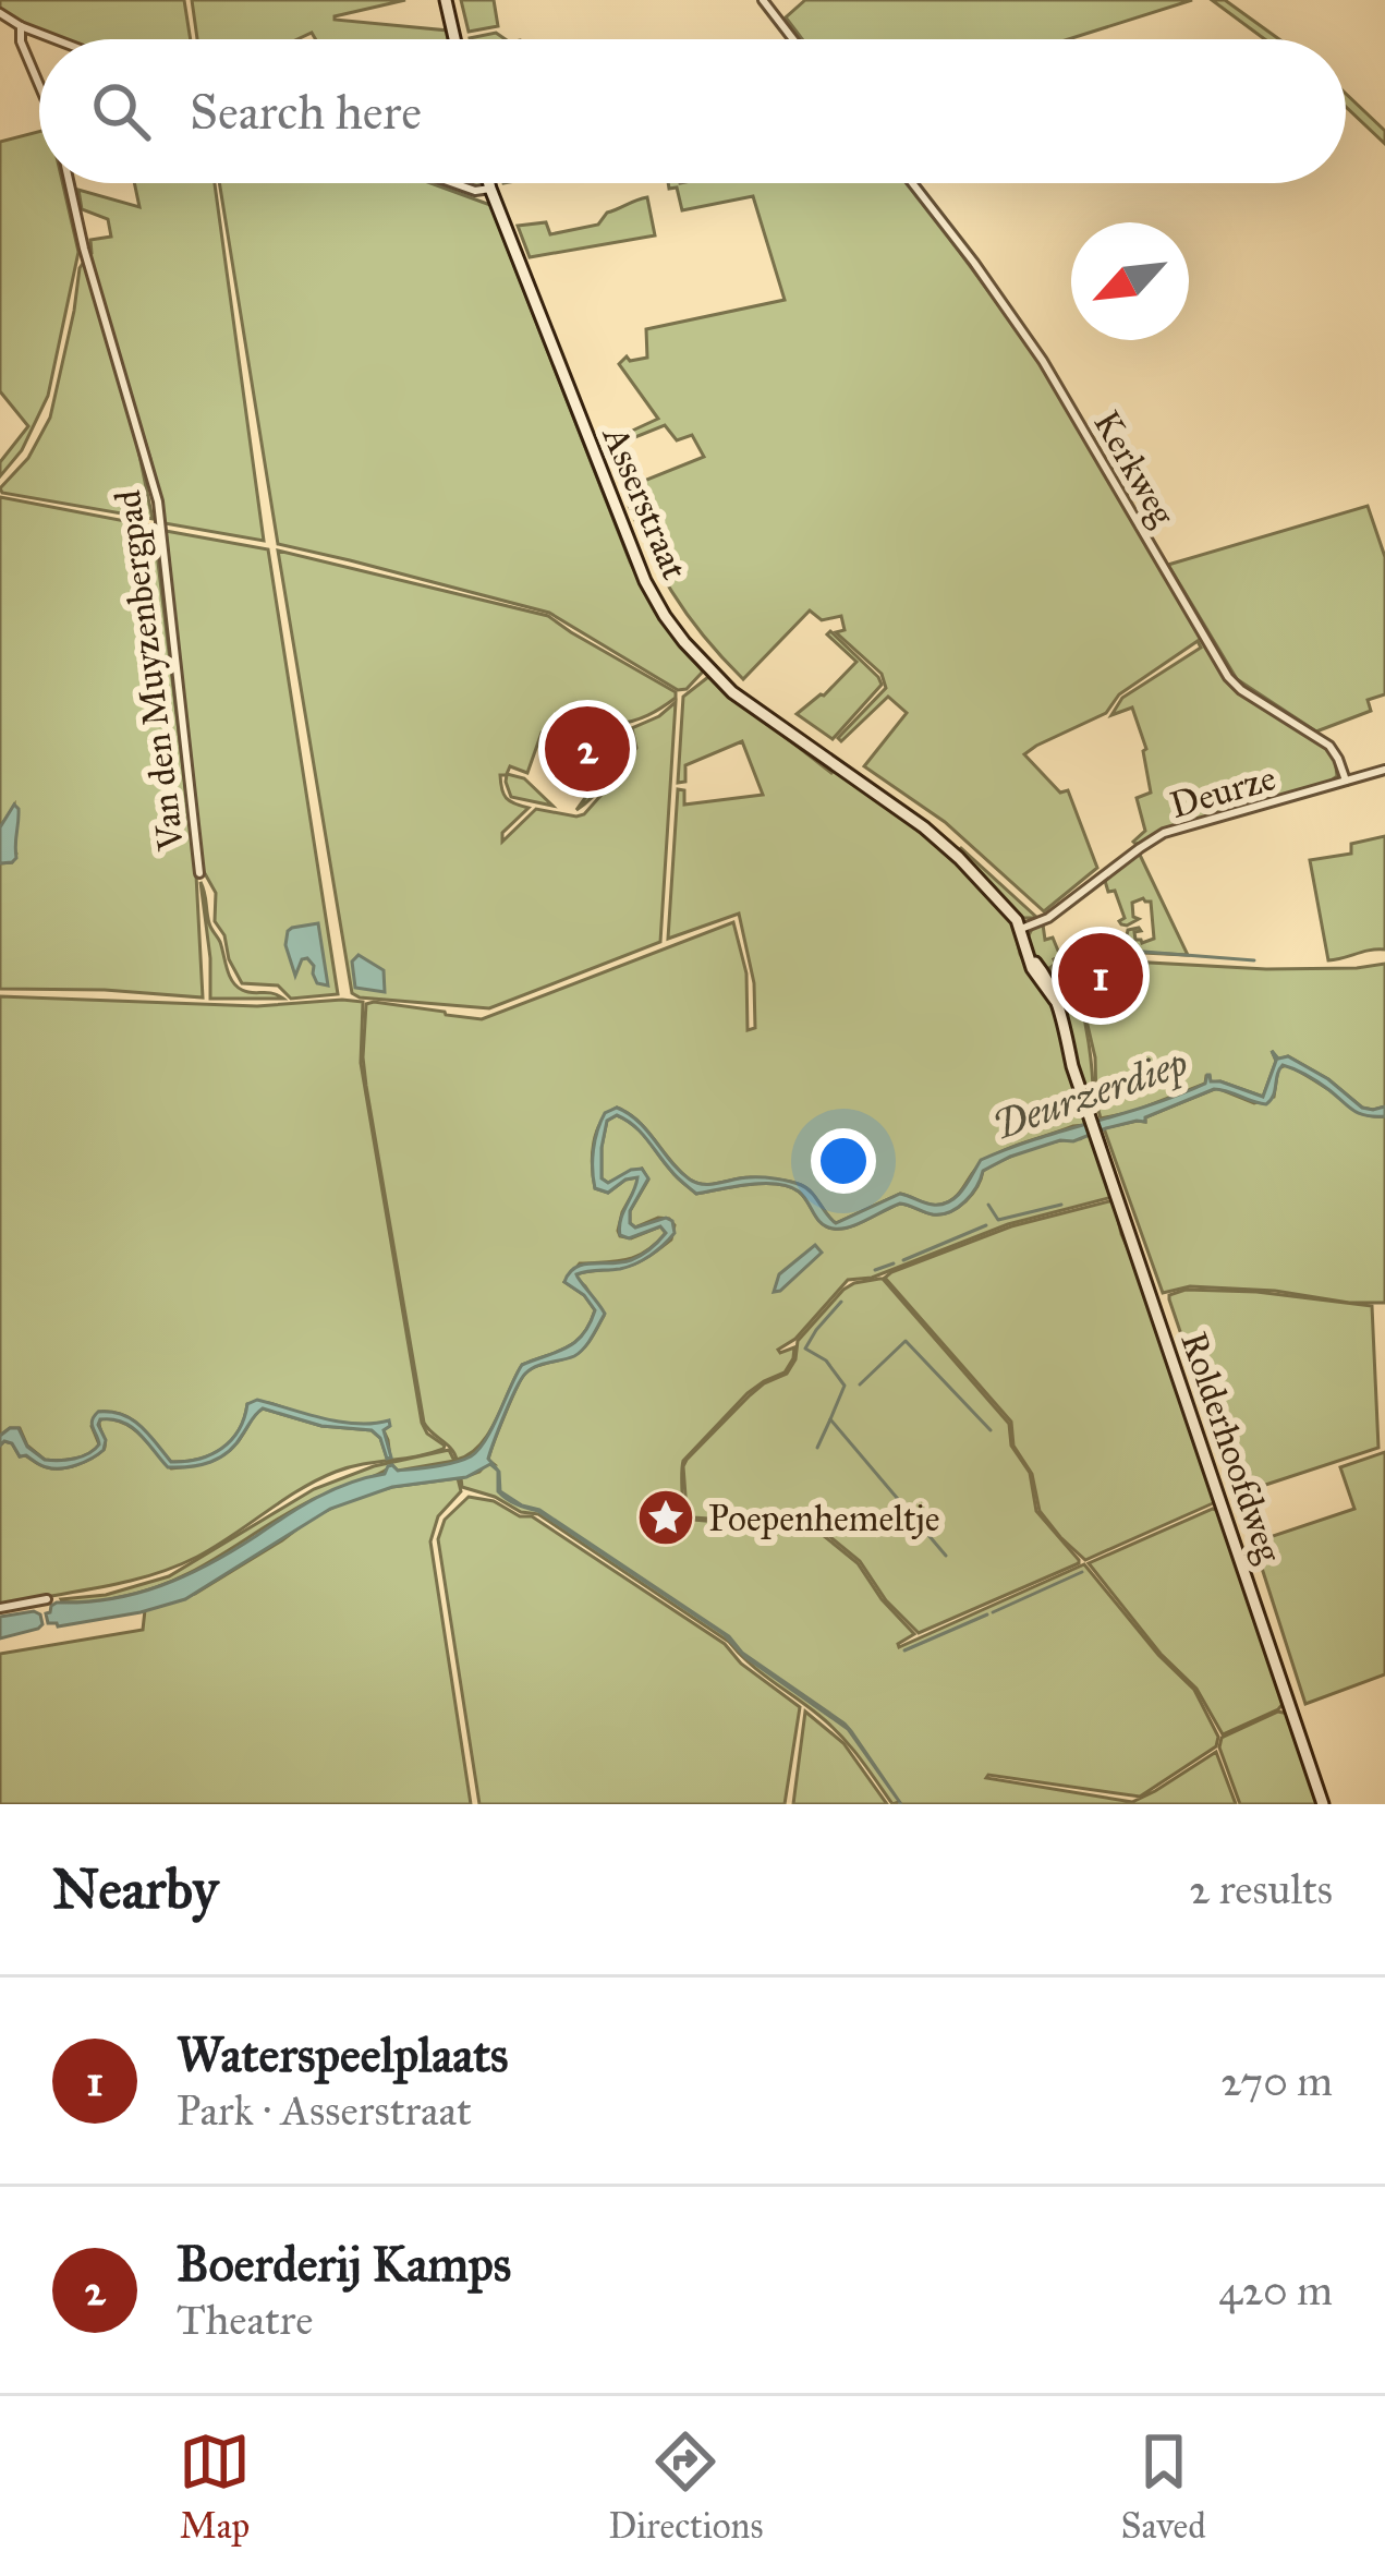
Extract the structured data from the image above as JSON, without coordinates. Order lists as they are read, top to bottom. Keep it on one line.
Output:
{"streets":{"main road":["Asserstraat","Rolderhoofdweg"],"street":["Kerkweg","Van den Muyzenbergpad","Deurze"]},"crossings":[["Kerkweg","Deurze"],["Asserstraat","Deurze"],["Asserstraat","Rolderhoofdweg"]],"water":["Deurzerdiep"],"places":{"place":["Poepenhemeltje"]},"north":"bottom left","page":{"search":"Search here","pins":["2","1"],"heading":["Nearby","2 results"],"list":[{"mark":"1","name":"Waterspeelplaats","note":"Park · Asserstraat","value":"270 m"},{"mark":"2","name":"Boerderij Kamps","note":"Theatre","value":"420 m"}],"nav":["Map","Directions","Saved"]}}
